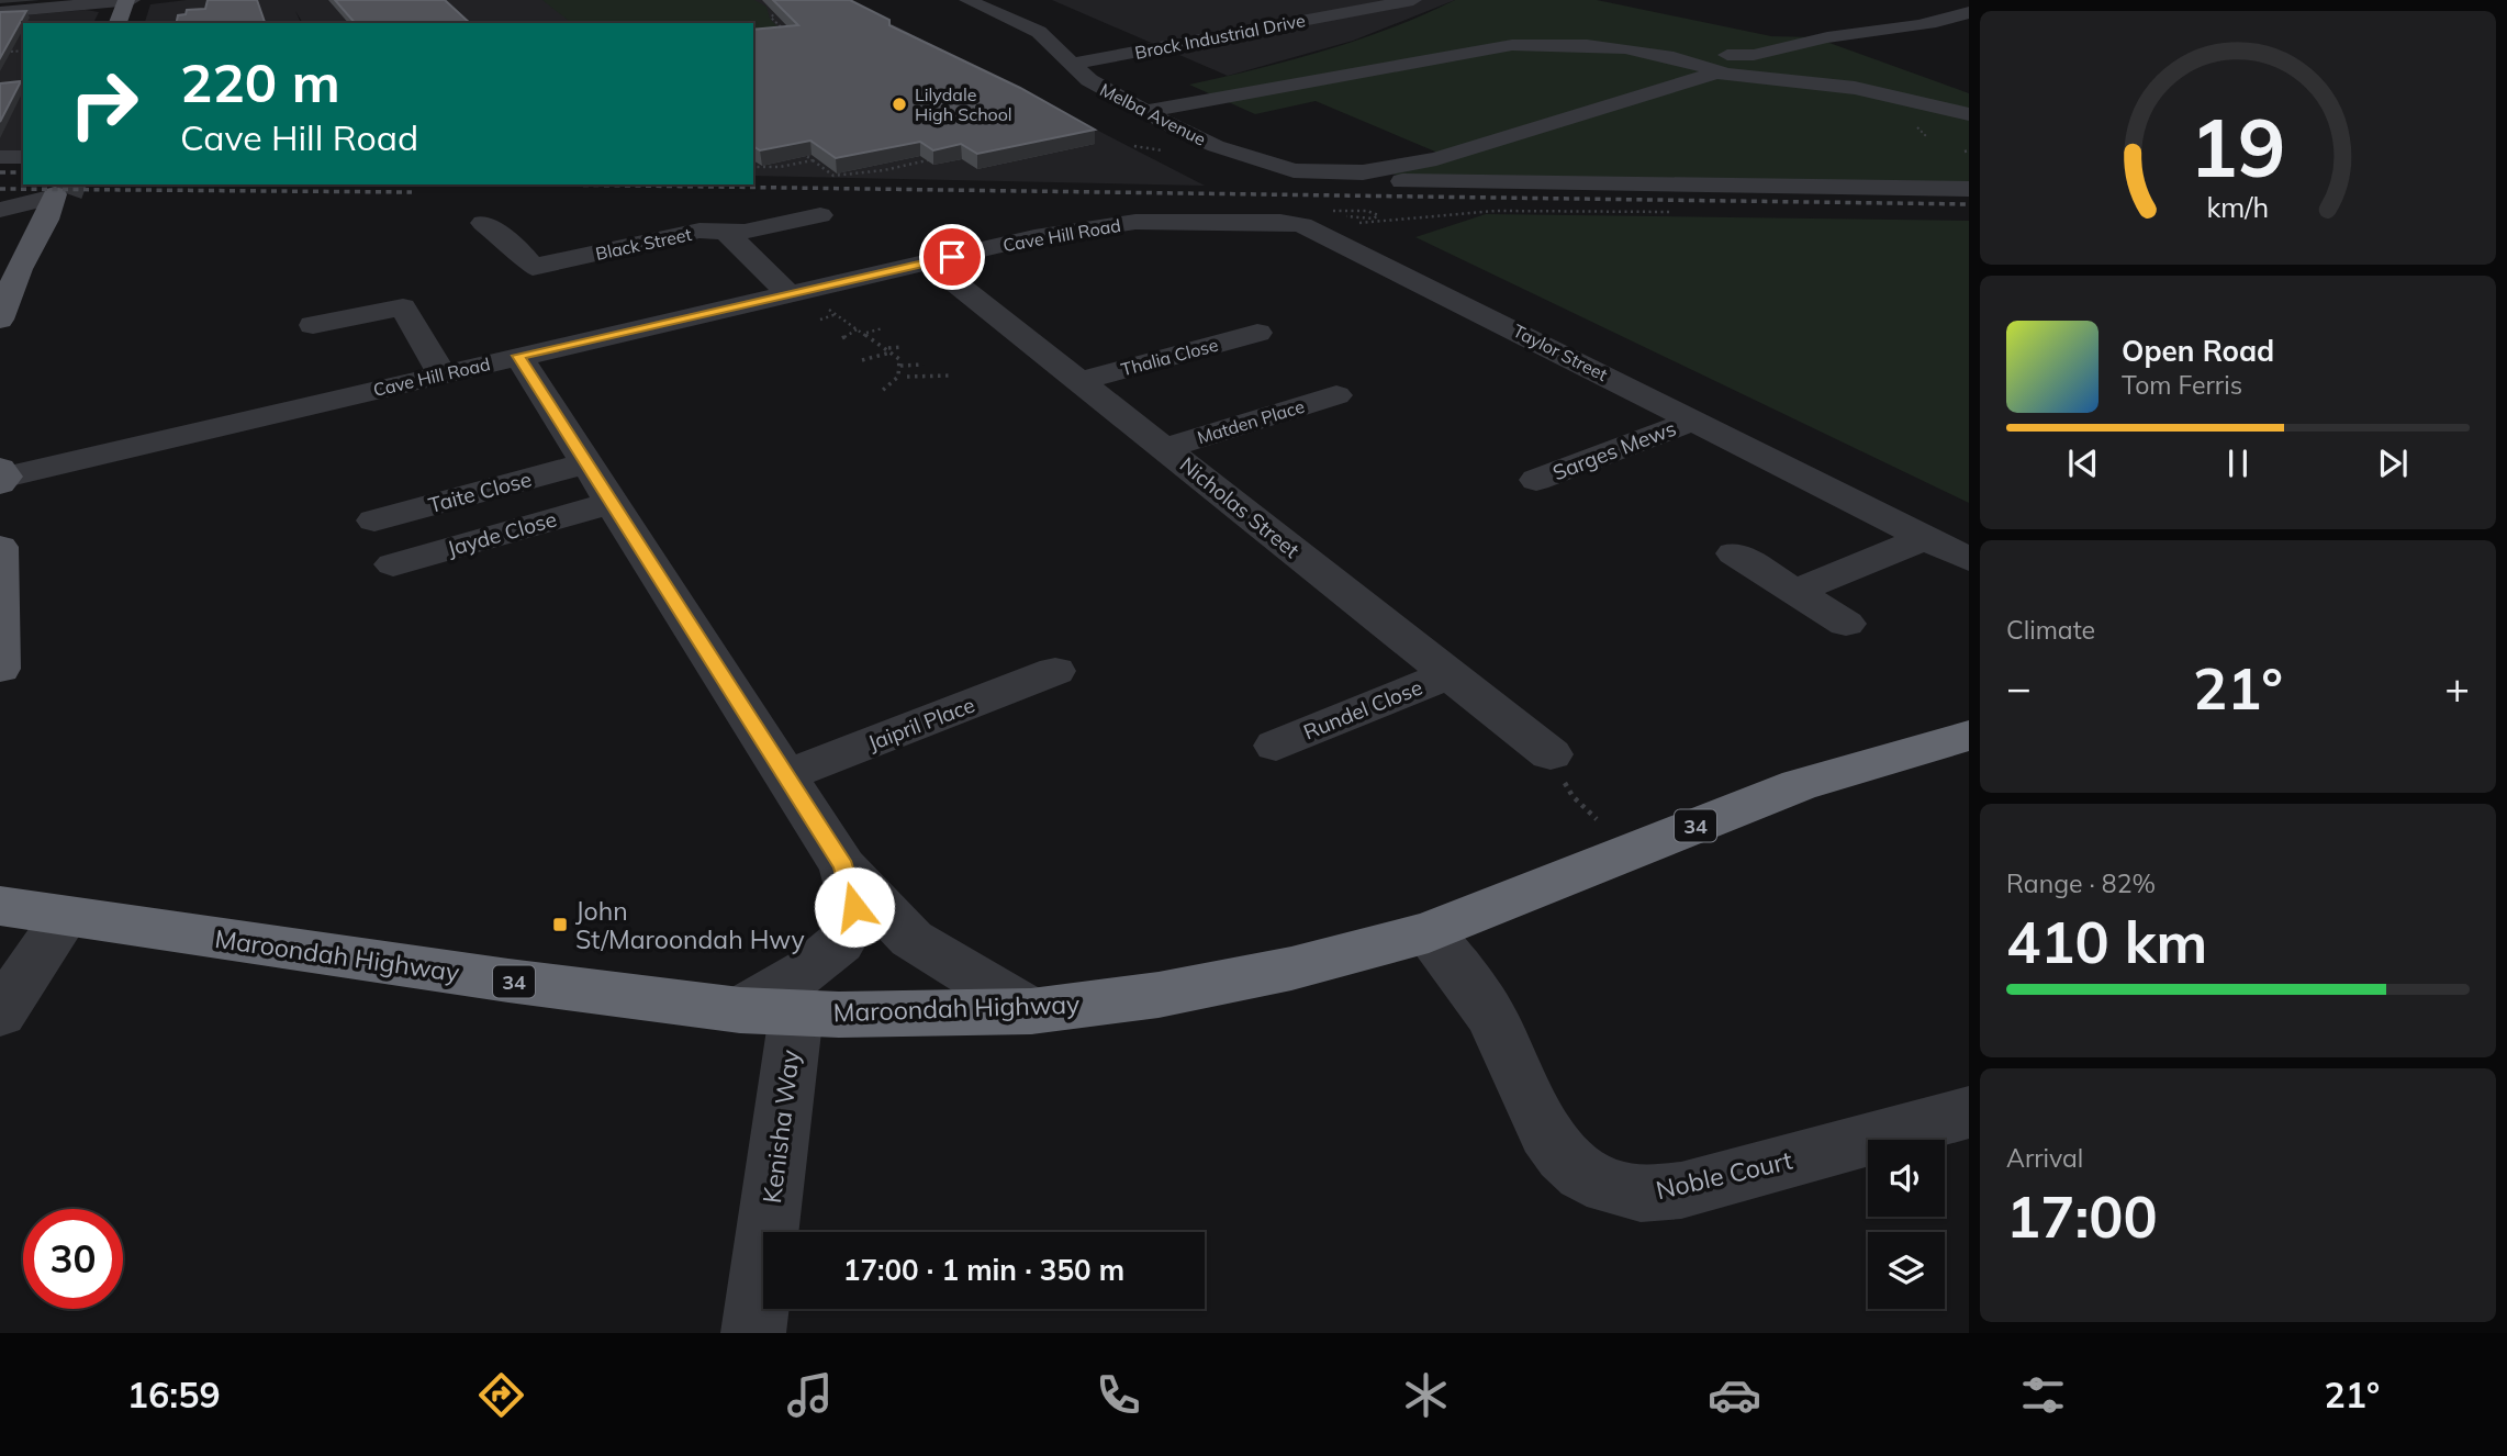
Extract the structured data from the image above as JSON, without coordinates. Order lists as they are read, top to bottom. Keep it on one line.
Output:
{"streets":{"highway":["34","Maroondah Highway"],"street":["Brock Industrial Drive","Melba Avenue","Cave Hill Road","Black Street","Taylor Street","Thalia Close","Matden Place","Sarges Mews","Taite Close","Nicholas Street","Jayde Close","Rundel Close","Jaipril Place","Kenisha Way","Noble Court"]},"crossings":[["Brock Industrial Drive","Melba Avenue"],["Cave Hill Road","Taylor Street"],["Cave Hill Road","Nicholas Street"],["Taylor Street","Sarges Mews"],["Thalia Close","Nicholas Street"],["Matden Place","Nicholas Street"],["Nicholas Street","Rundel Close"],["Maroondah Highway","Kenisha Way"],["Maroondah Highway","Noble Court"]],"places":{"other":["Lilydale High School"],"transit":["John St/Maroondah Hwy"]},"page":{"turn":["220 m","Cave Hill Road"],"song":["Open Road","Tom Ferris"],"tile":["Climate",["Range · 82%","410 km"],["Arrival","17:00"]],"heat":["−","21°","+"],"limit":"30","trip":"17:00 · 1 min · 350 m","tabs":["16:59","21°"],"gauge":["19","km/h"]}}
